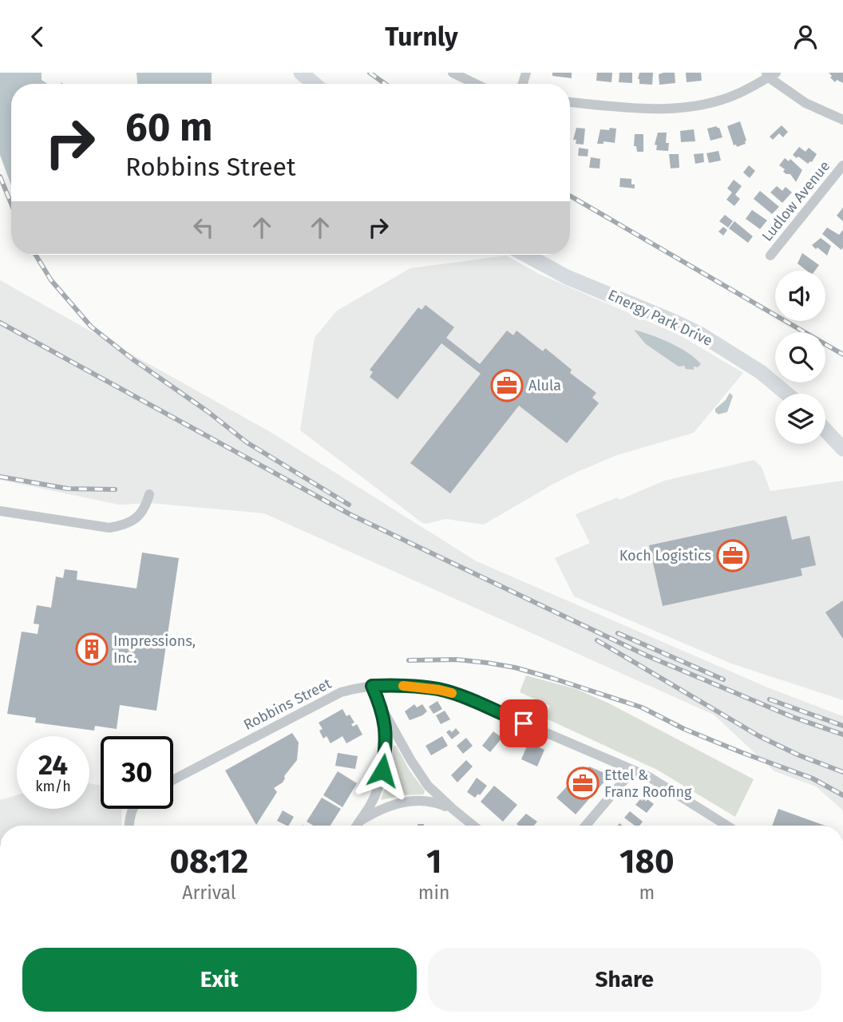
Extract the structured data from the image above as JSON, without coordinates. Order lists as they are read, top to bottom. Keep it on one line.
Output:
{"streets":{"street":["Ludlow Avenue","Energy Park Drive","Robbins Street"]},"places":{"office":["Alula","Koch Logistics","Ettel & Franz Roofing"],"building":["Impressions, Inc."]},"page":{"header":"Turnly","turn":["60 m","Robbins Street"],"speed":"24 km/h","limit":"30","eta":["08:12","Arrival","1","min","180","m"],"buttons":["Exit","Share"]}}
